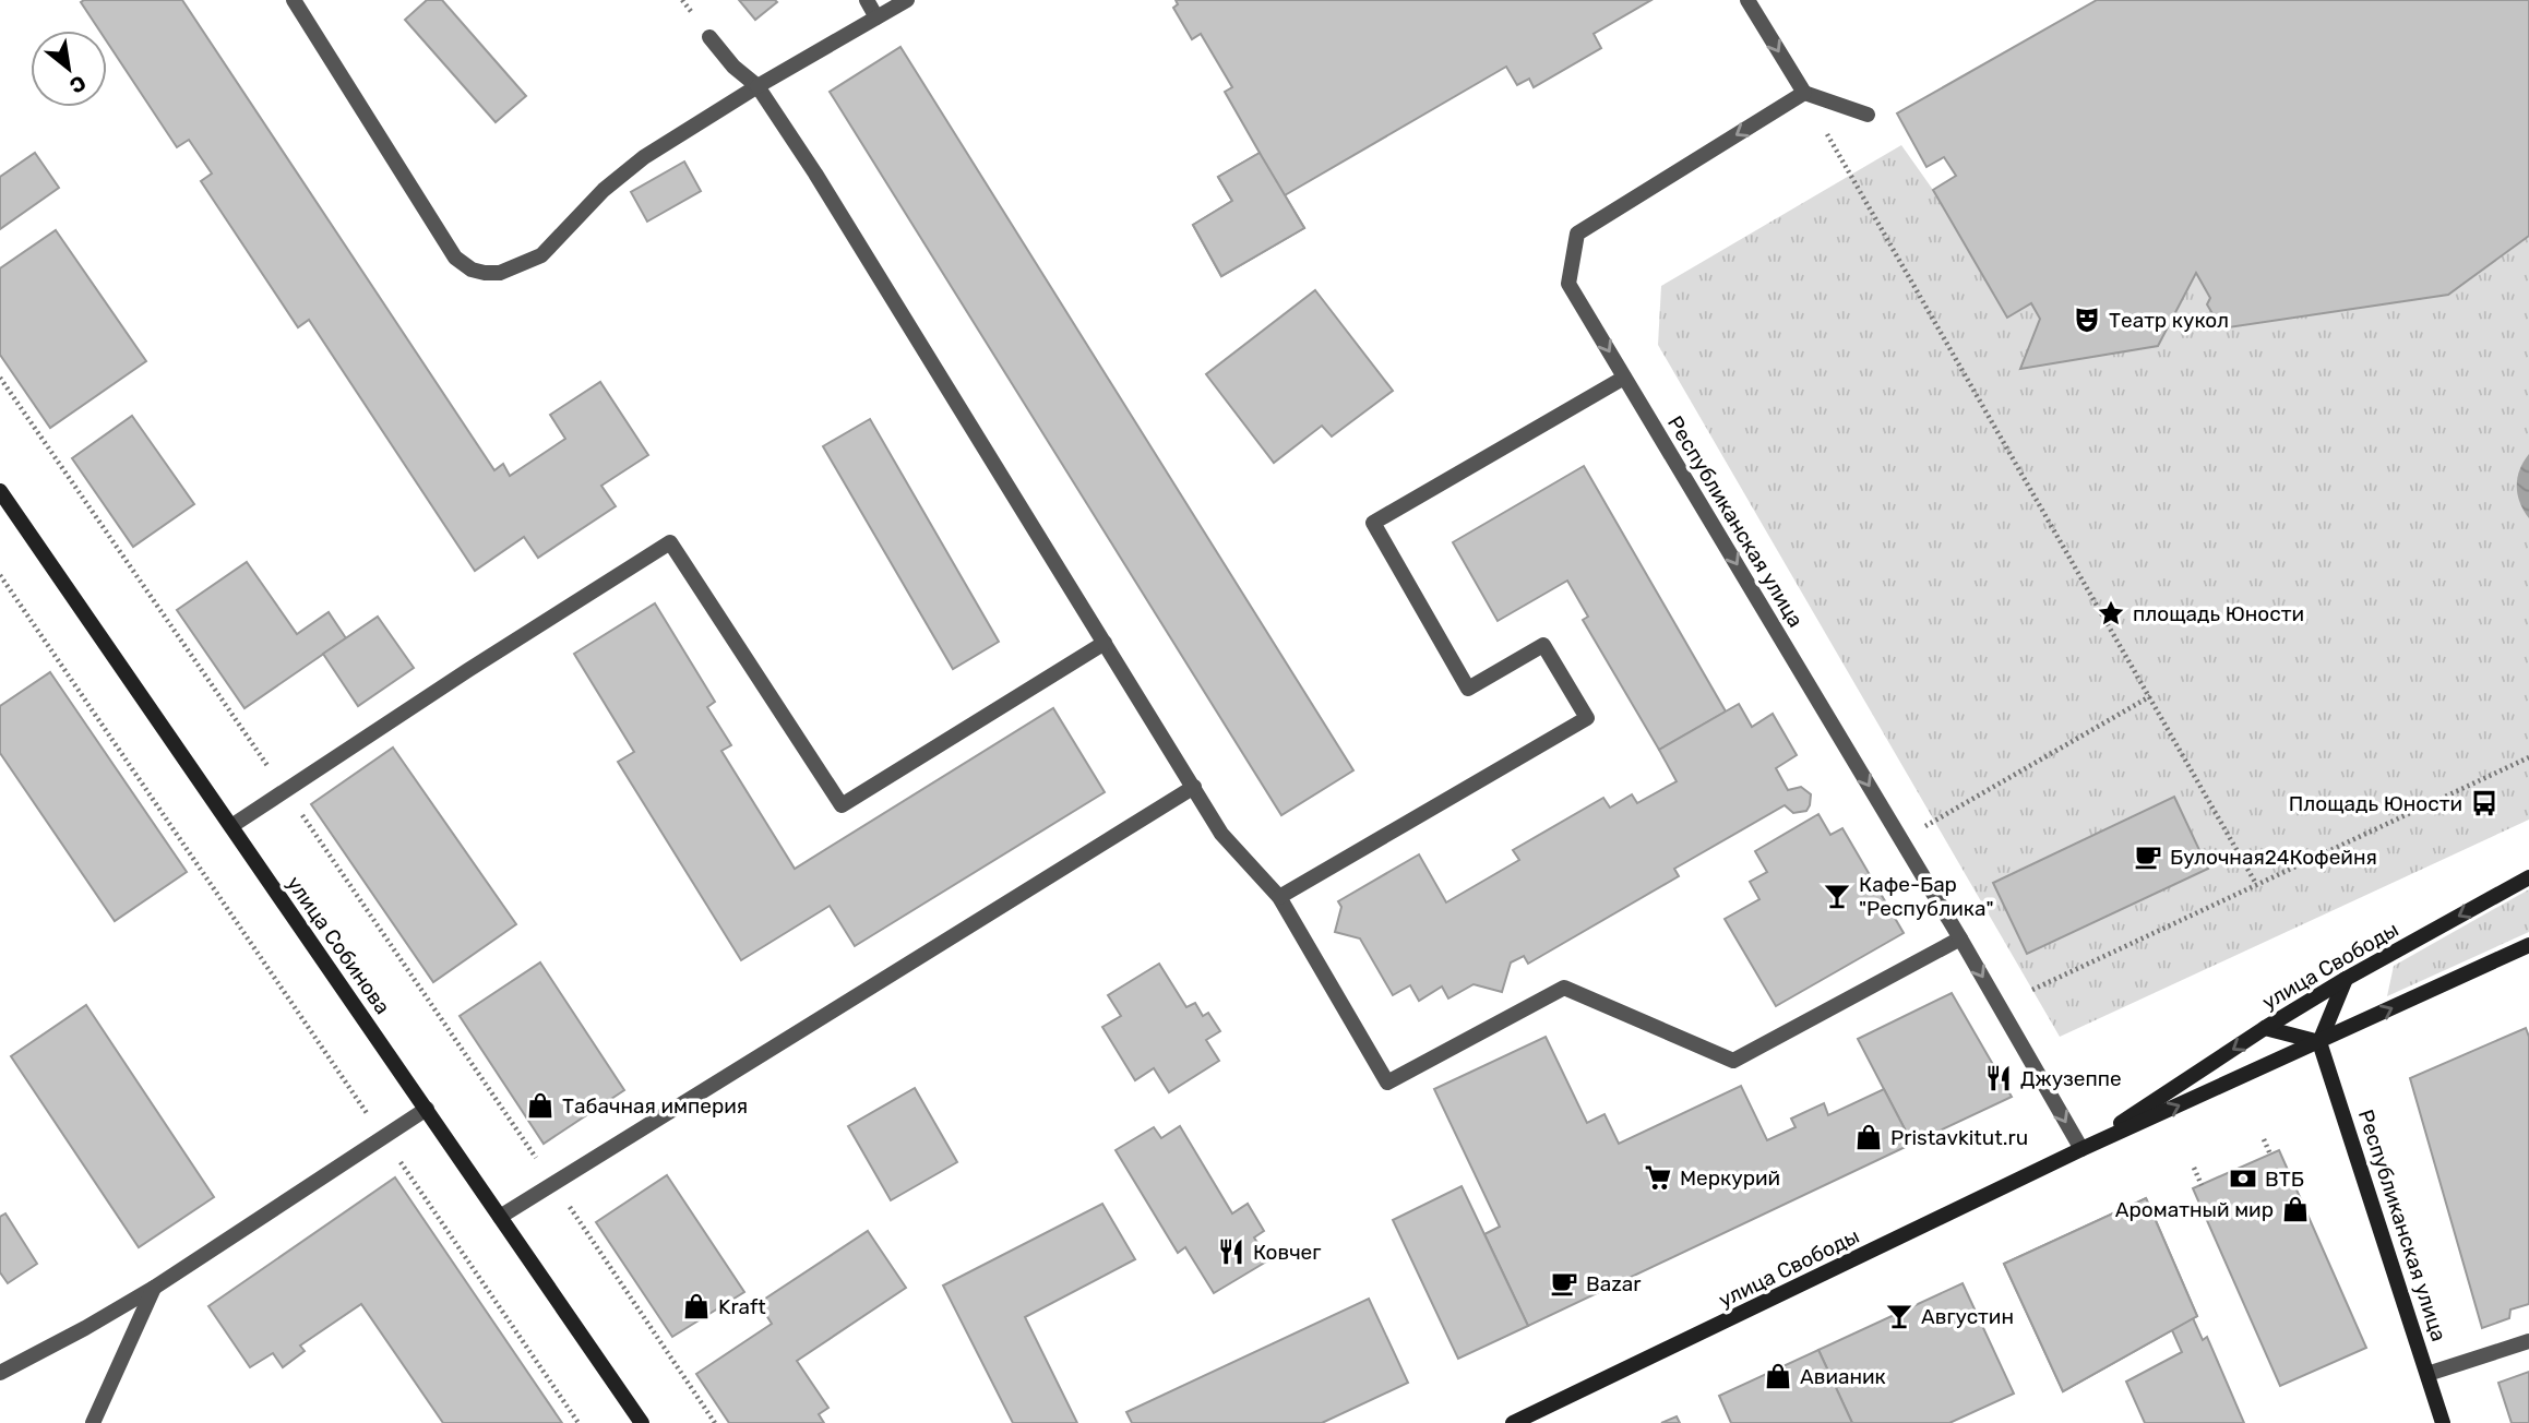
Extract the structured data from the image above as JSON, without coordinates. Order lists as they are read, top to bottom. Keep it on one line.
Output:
{"streets":{"main road":["Республиканская улица","улица Собинова","улица Свободы"]},"crossings":[["Республиканская улица","улица Свободы"]],"one_way":["Республиканская улица"],"places":{"theatre":["Театр кукол"],"place":["площадь Юности"],"bus stop":["Площадь Юности"],"cafe":["Булочная24Кофейня","Bazar"],"bar":["Кафе-Бар \"Республика\"","Августин"],"restaurant":["Джузеппе","Ковчег"],"shop":["Табачная империя","Pristavkitut.ru","Ароматный мир","Kraft","Авианик"],"supermarket":["Меркурий"],"bank":["ВТБ"]},"north":"bottom right"}
